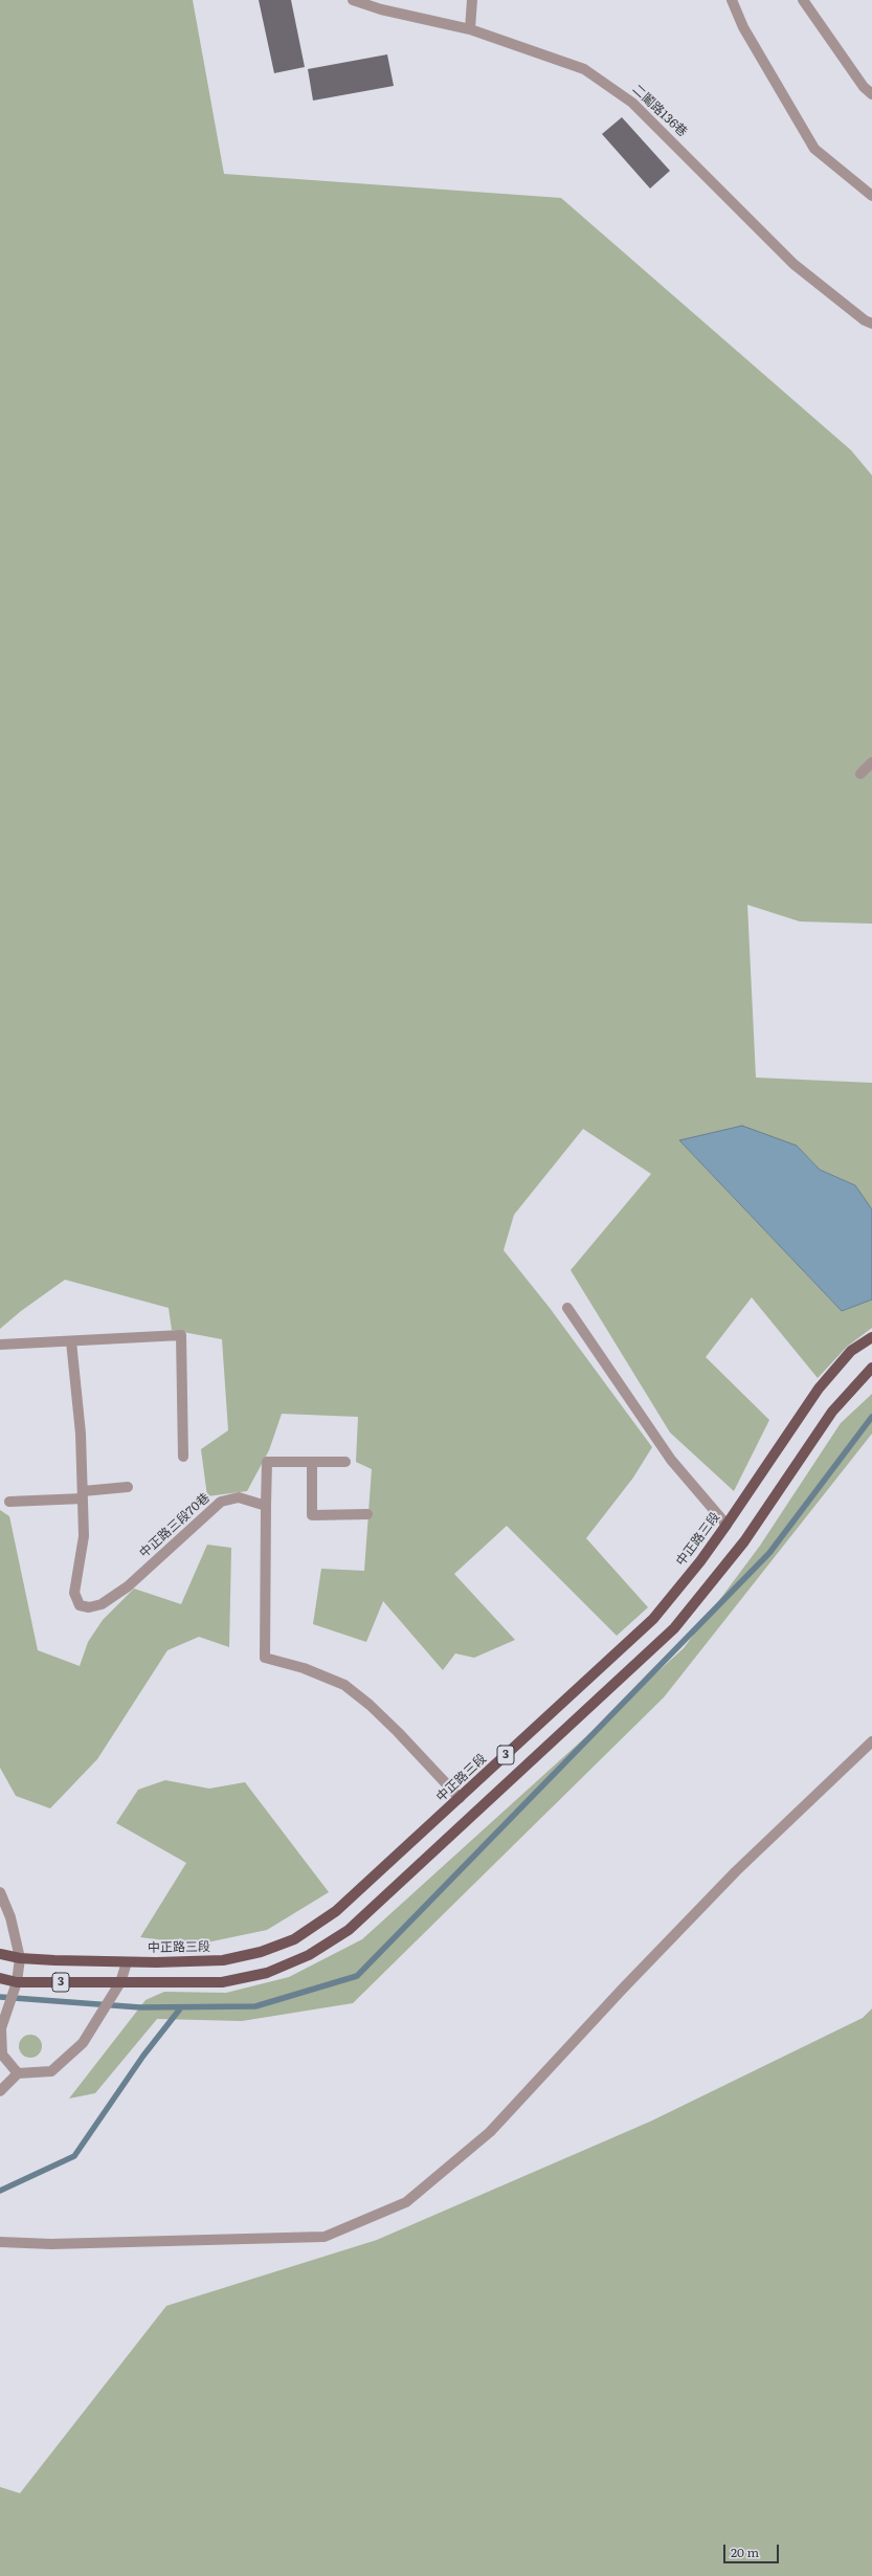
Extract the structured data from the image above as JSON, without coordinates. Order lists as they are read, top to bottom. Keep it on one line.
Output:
{"streets":{"main road":["中正路三段","3"],"street":["二鬮路136巷","中正路三段70巷"]},"scale_bar":"20 m"}
